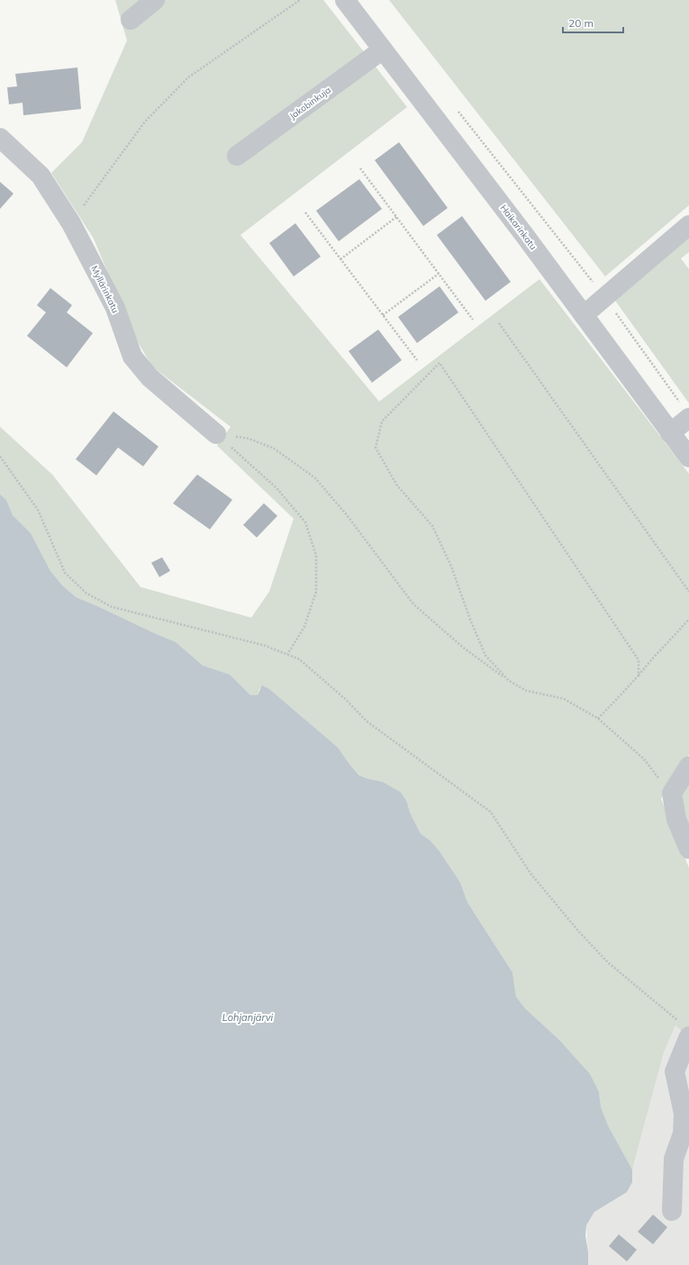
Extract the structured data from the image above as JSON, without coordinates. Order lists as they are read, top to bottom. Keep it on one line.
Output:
{"streets":{"street":["Jakobinkuja","Haikarinkatu","Myllärinkatu"]},"crossings":[["Jakobinkuja","Haikarinkatu"]],"water":["Lohjanjärvi"],"scale_bar":"20 m"}
